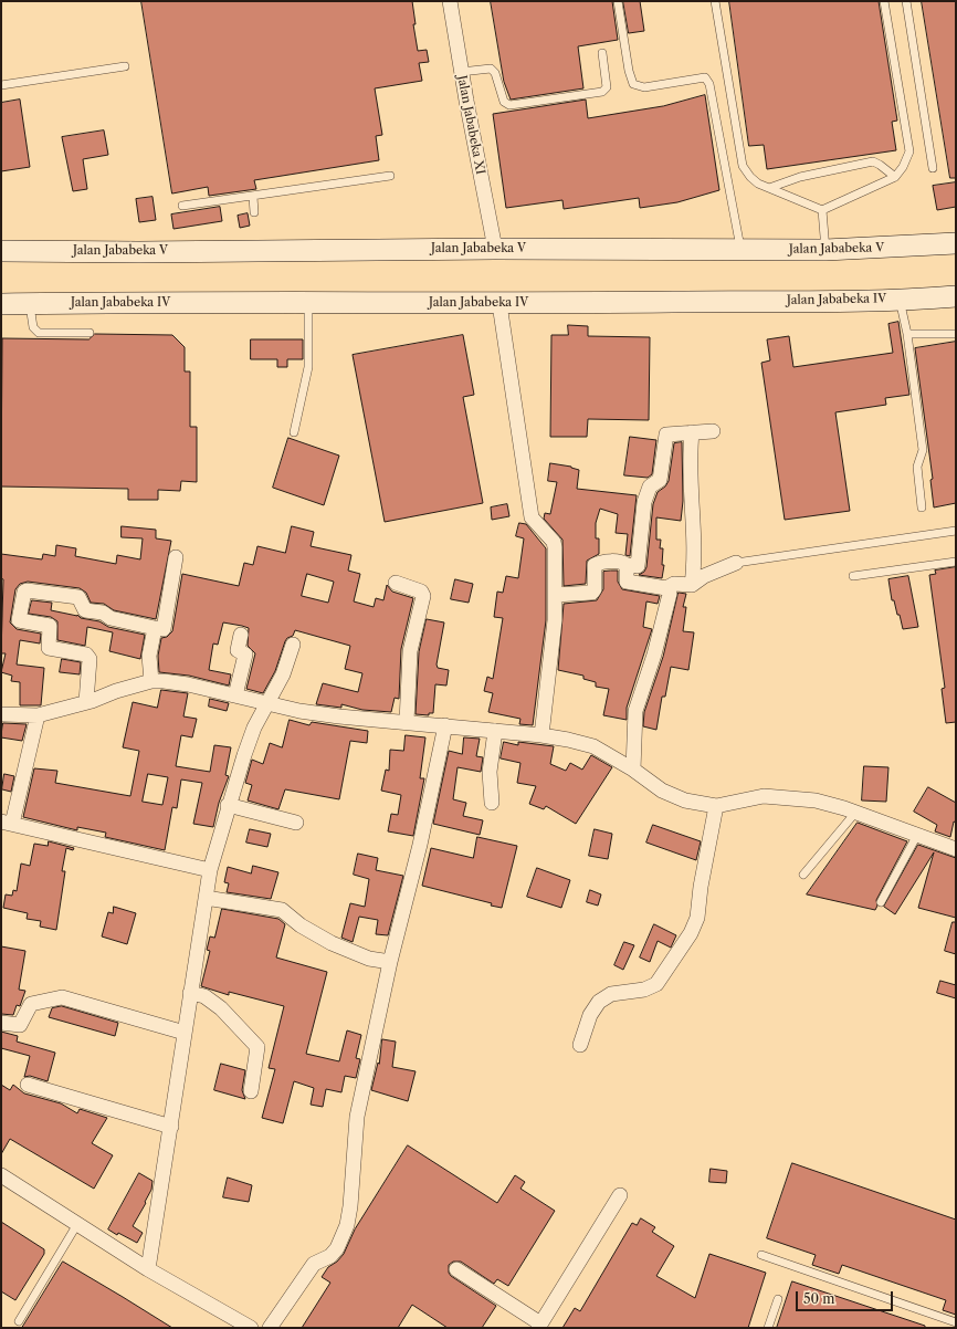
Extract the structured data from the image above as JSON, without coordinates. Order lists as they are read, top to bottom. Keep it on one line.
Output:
{"streets":{"street":["Jalan Jababeka XI","Jalan Jababeka V","Jalan Jababeka IV"]},"crossings":[["Jalan Jababeka XI","Jalan Jababeka V"]],"scale_bar":"50 m"}
